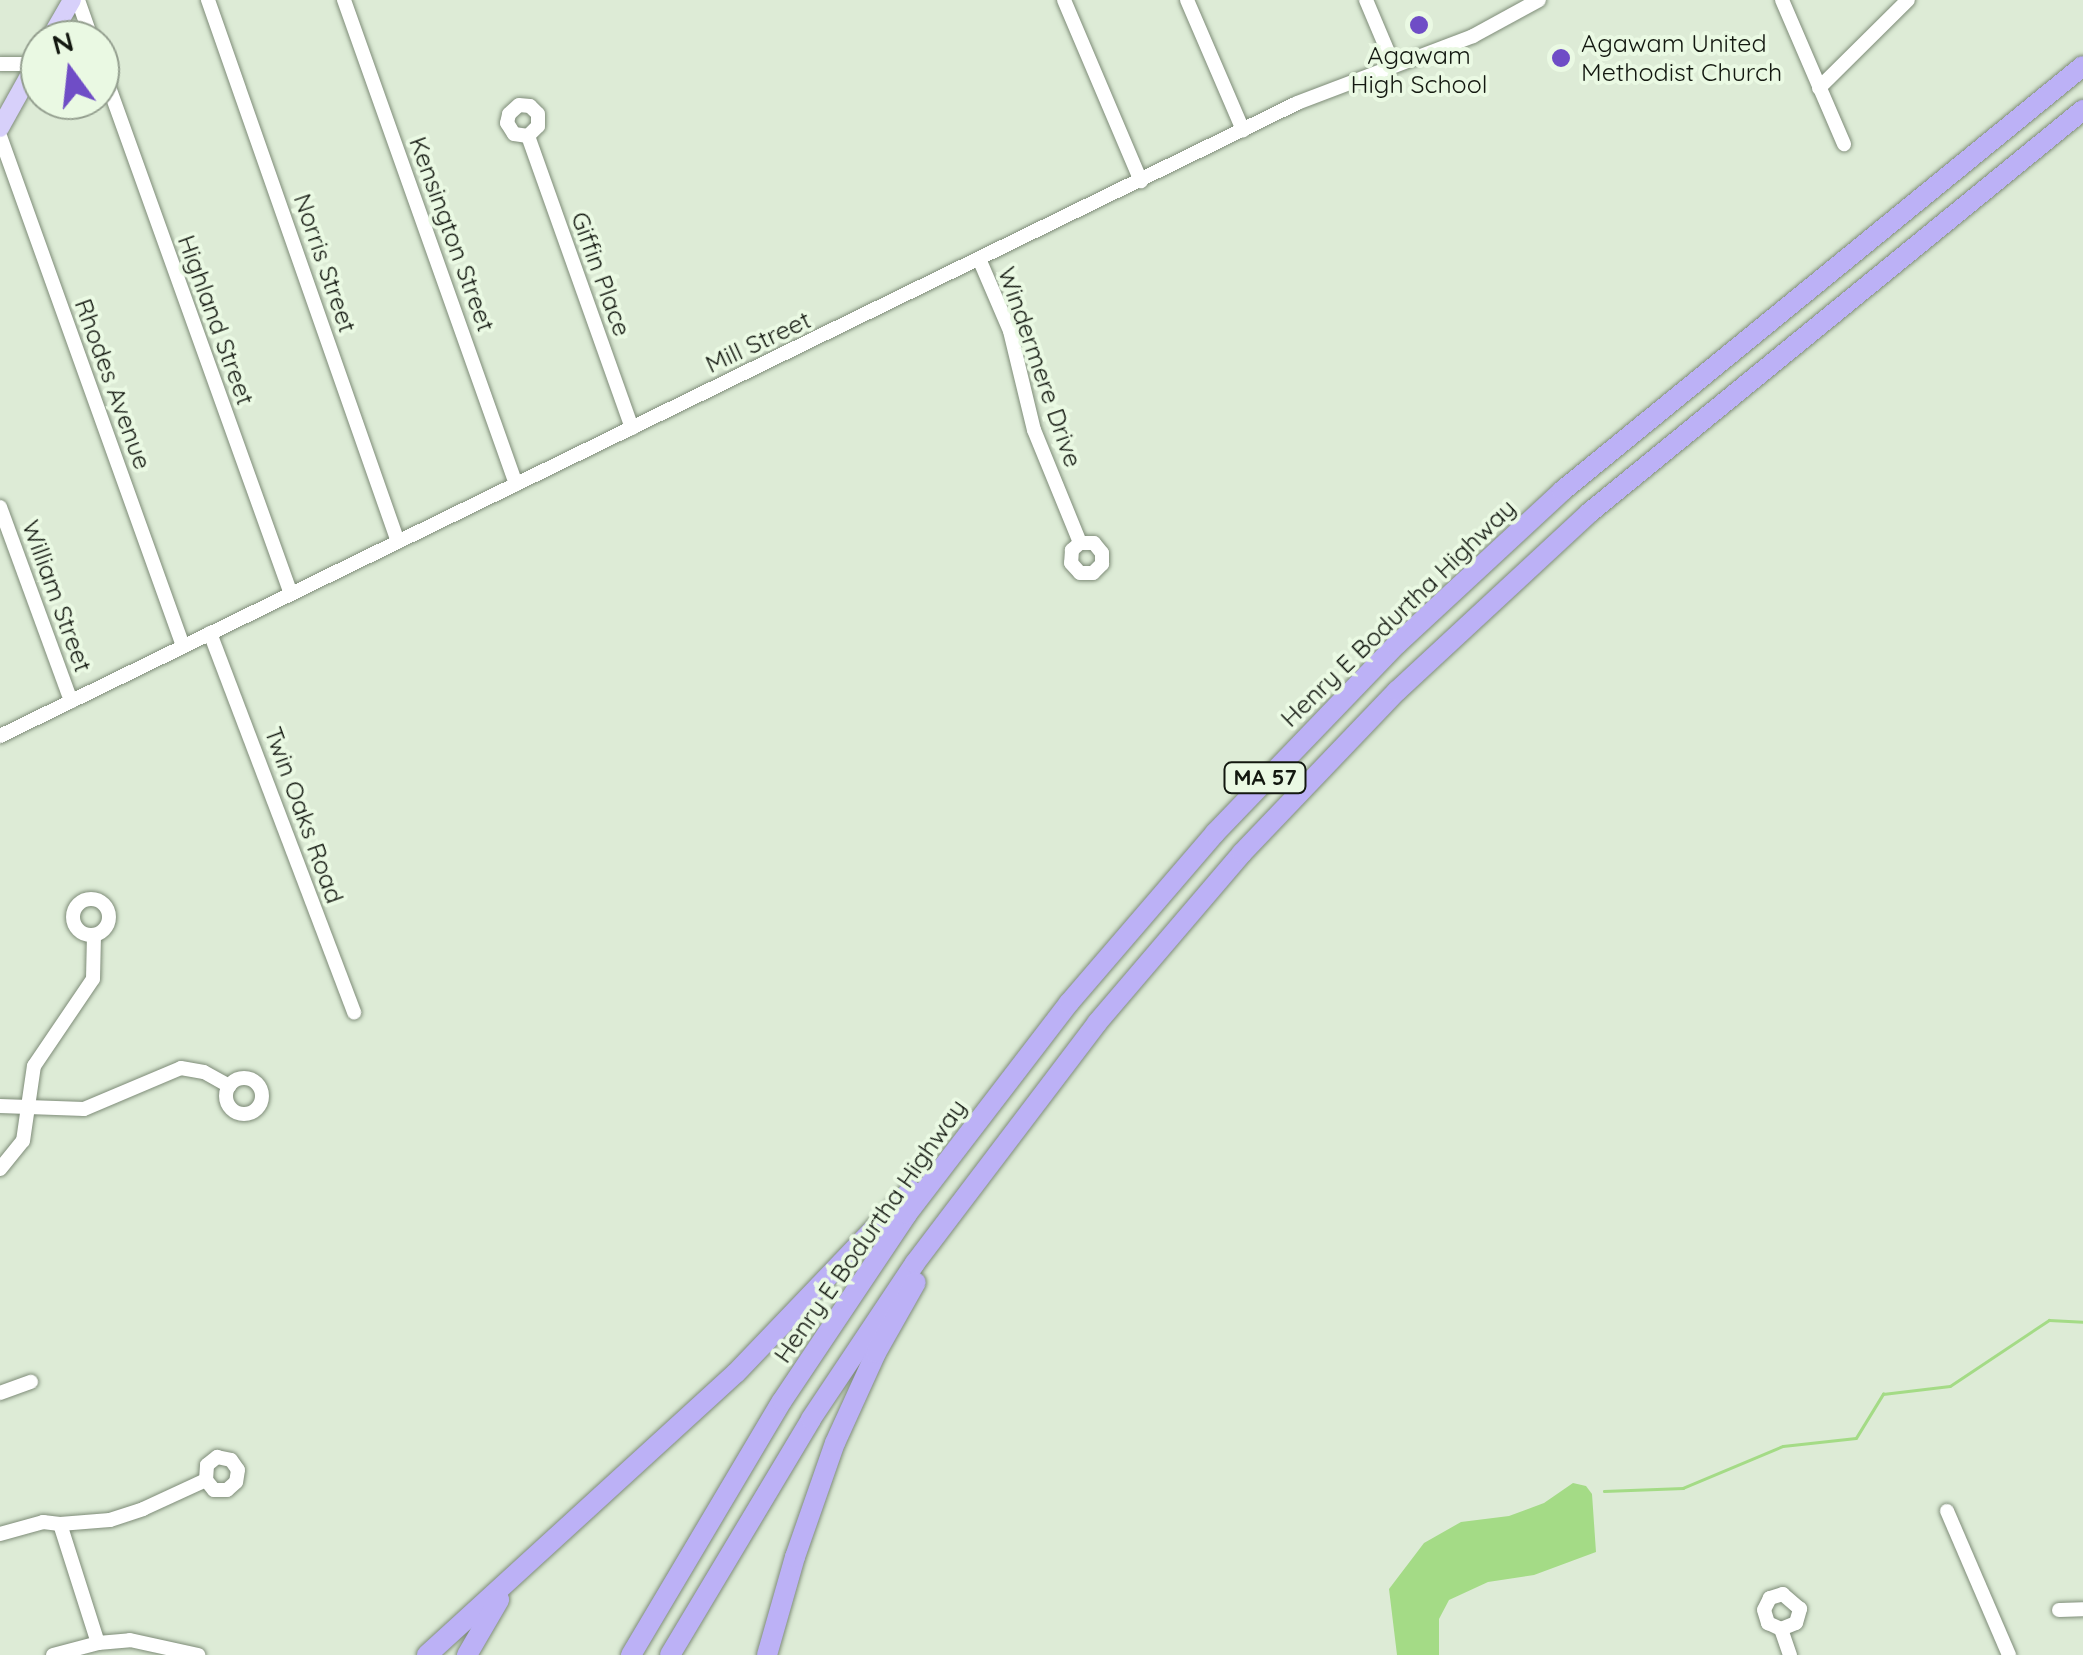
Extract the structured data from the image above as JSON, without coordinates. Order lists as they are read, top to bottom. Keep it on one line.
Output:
{"streets":{"highway":["Henry E Bodurtha Highway","MA 57"],"street":["Kensington Street","Norris Street","Giffin Place","Highland Street","Mill Street","Windermere Drive","Rhodes Avenue","William Street","Twin Oaks Road"]},"crossings":[["Kensington Street","Mill Street"],["Norris Street","Mill Street"],["Giffin Place","Mill Street"],["Highland Street","Mill Street"],["Mill Street","Windermere Drive"],["Mill Street","Rhodes Avenue"],["Mill Street","William Street"],["Mill Street","Twin Oaks Road"]],"places":["Agawam High School","Agawam United Methodist Church"],"north":"top"}
